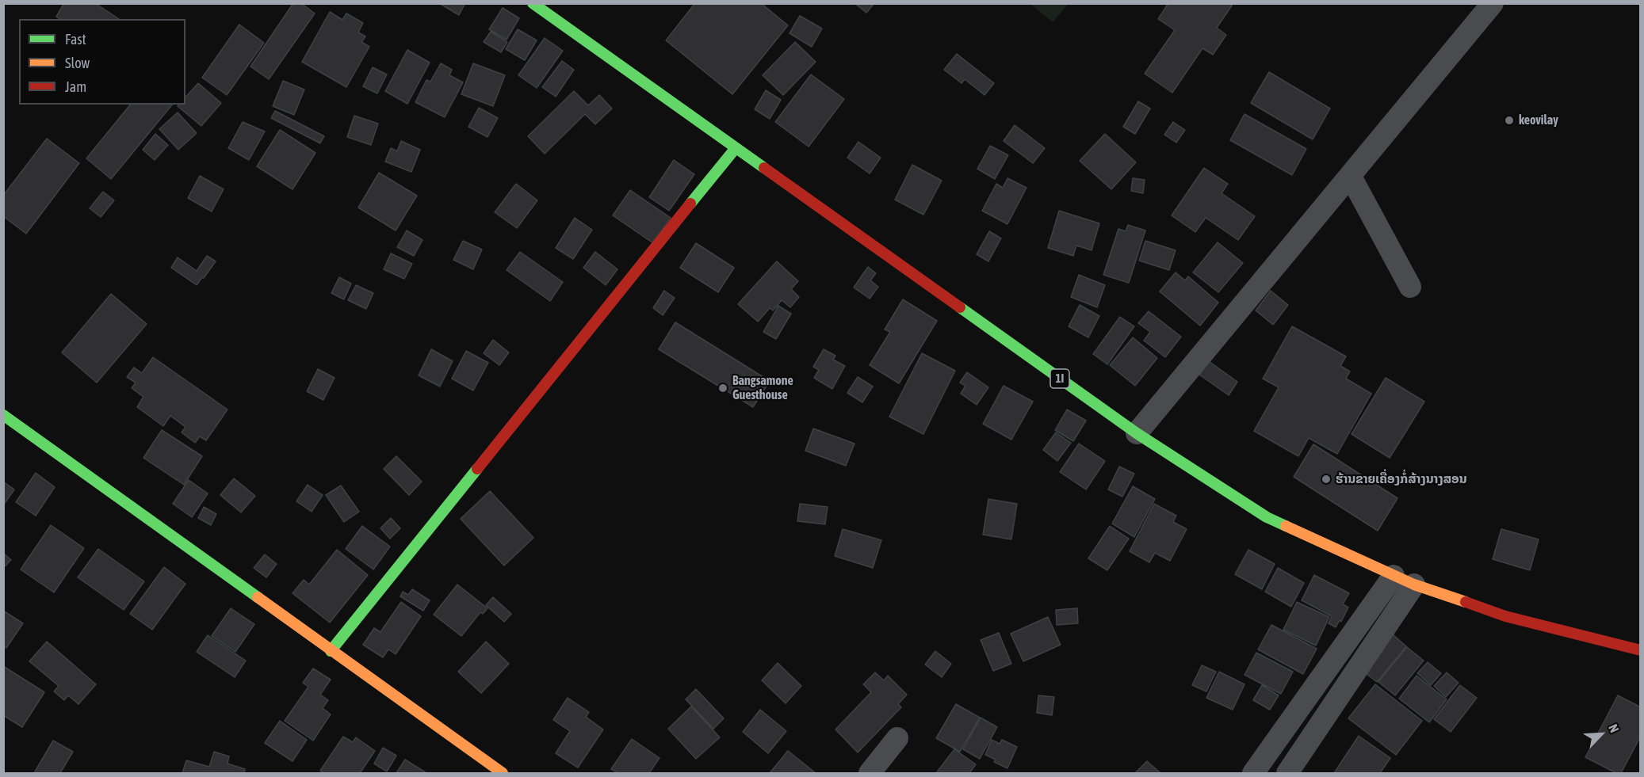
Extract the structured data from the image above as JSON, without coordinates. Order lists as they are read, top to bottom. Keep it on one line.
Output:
{"streets":{"main road":["1I"]},"places":["keovilay","Bangsamone Guesthouse","ຮ້ານຂາຍເຄື່ອງກໍ່ສ້າງນາງສອນ"],"legend":["Fast","Slow","Jam"],"north":"top right"}
